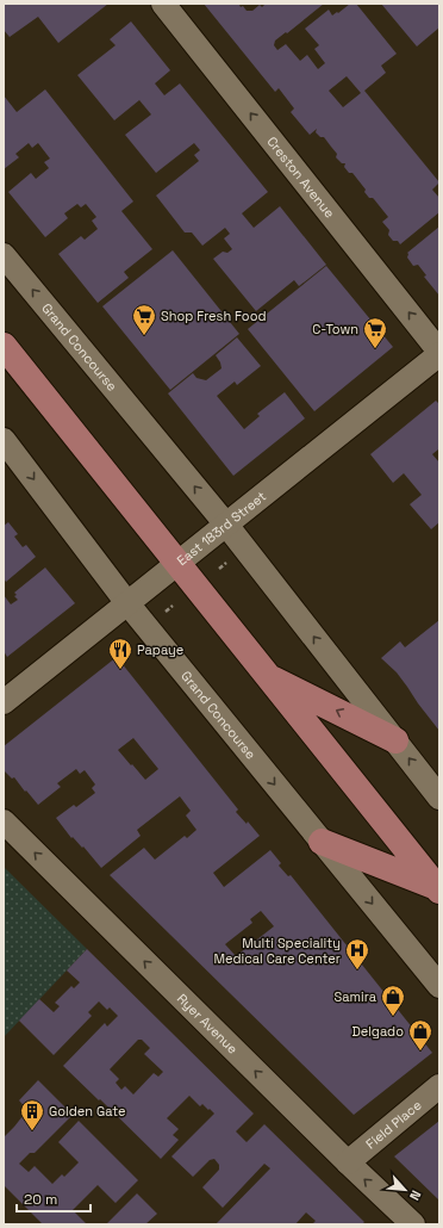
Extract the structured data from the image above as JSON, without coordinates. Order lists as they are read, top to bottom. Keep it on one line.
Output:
{"streets":{"street":["Creston Avenue","Grand Concourse","East 183rd Street","Ryer Avenue","Field Place"]},"crossings":[["Creston Avenue","East 183rd Street"],["Grand Concourse","East 183rd Street"],["Ryer Avenue","Field Place"]],"one_way":["Creston Avenue","Ryer Avenue"],"places":{"supermarket":["Shop Fresh Food","C-Town"],"restaurant":["Papaye"],"hospital":["Multi Speciality Medical Care Center"],"shop":["Samira","Delgado"],"building":["Golden Gate"]},"scale_bar":"20 m","north":"bottom right"}
